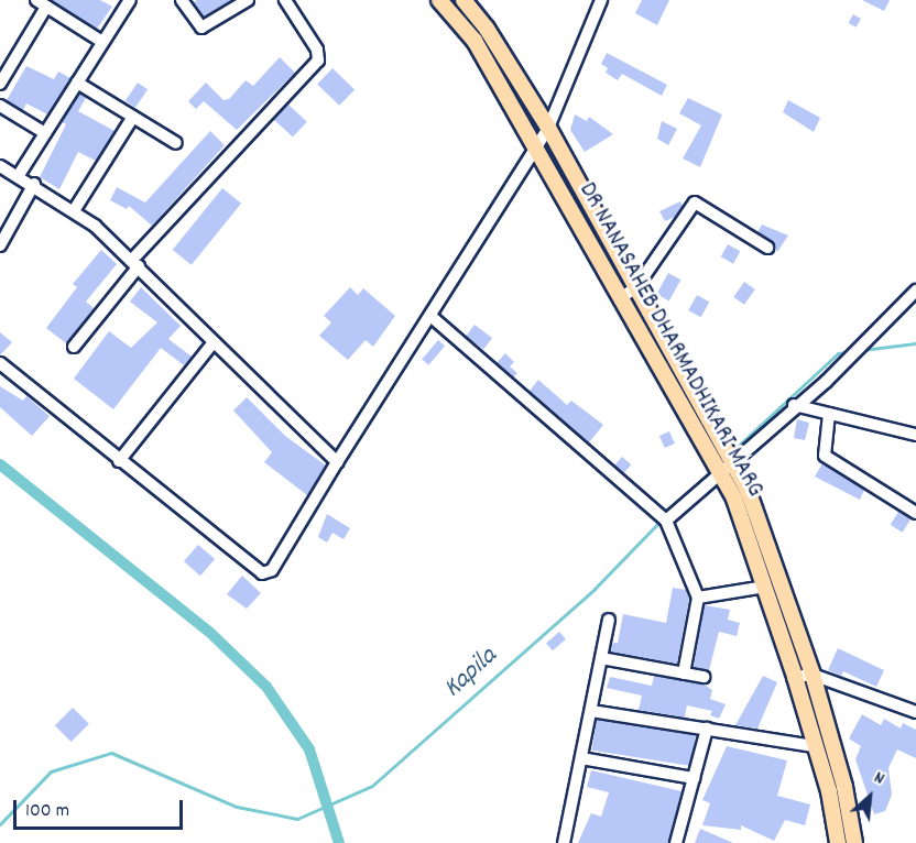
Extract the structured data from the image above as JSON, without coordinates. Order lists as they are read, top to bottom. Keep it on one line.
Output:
{"streets":{"main road":["DR NANASAHEB DHARMADHIKARI MARG"]},"water":["Kapila"],"scale_bar":"100 m","north":"top right"}
